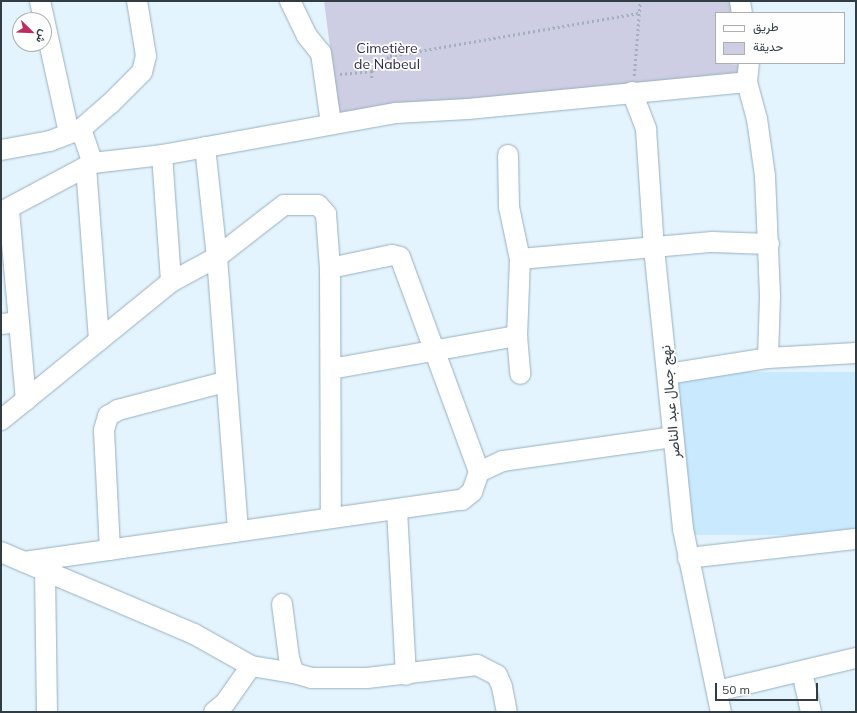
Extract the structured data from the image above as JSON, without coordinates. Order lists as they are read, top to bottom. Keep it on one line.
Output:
{"streets":{"street":["نهج جمال عبد الناصر"]},"parks":["Cimetière de Nabeul"],"legend":["طريق","حديقة"],"scale_bar":"50 m","north":"bottom right"}
